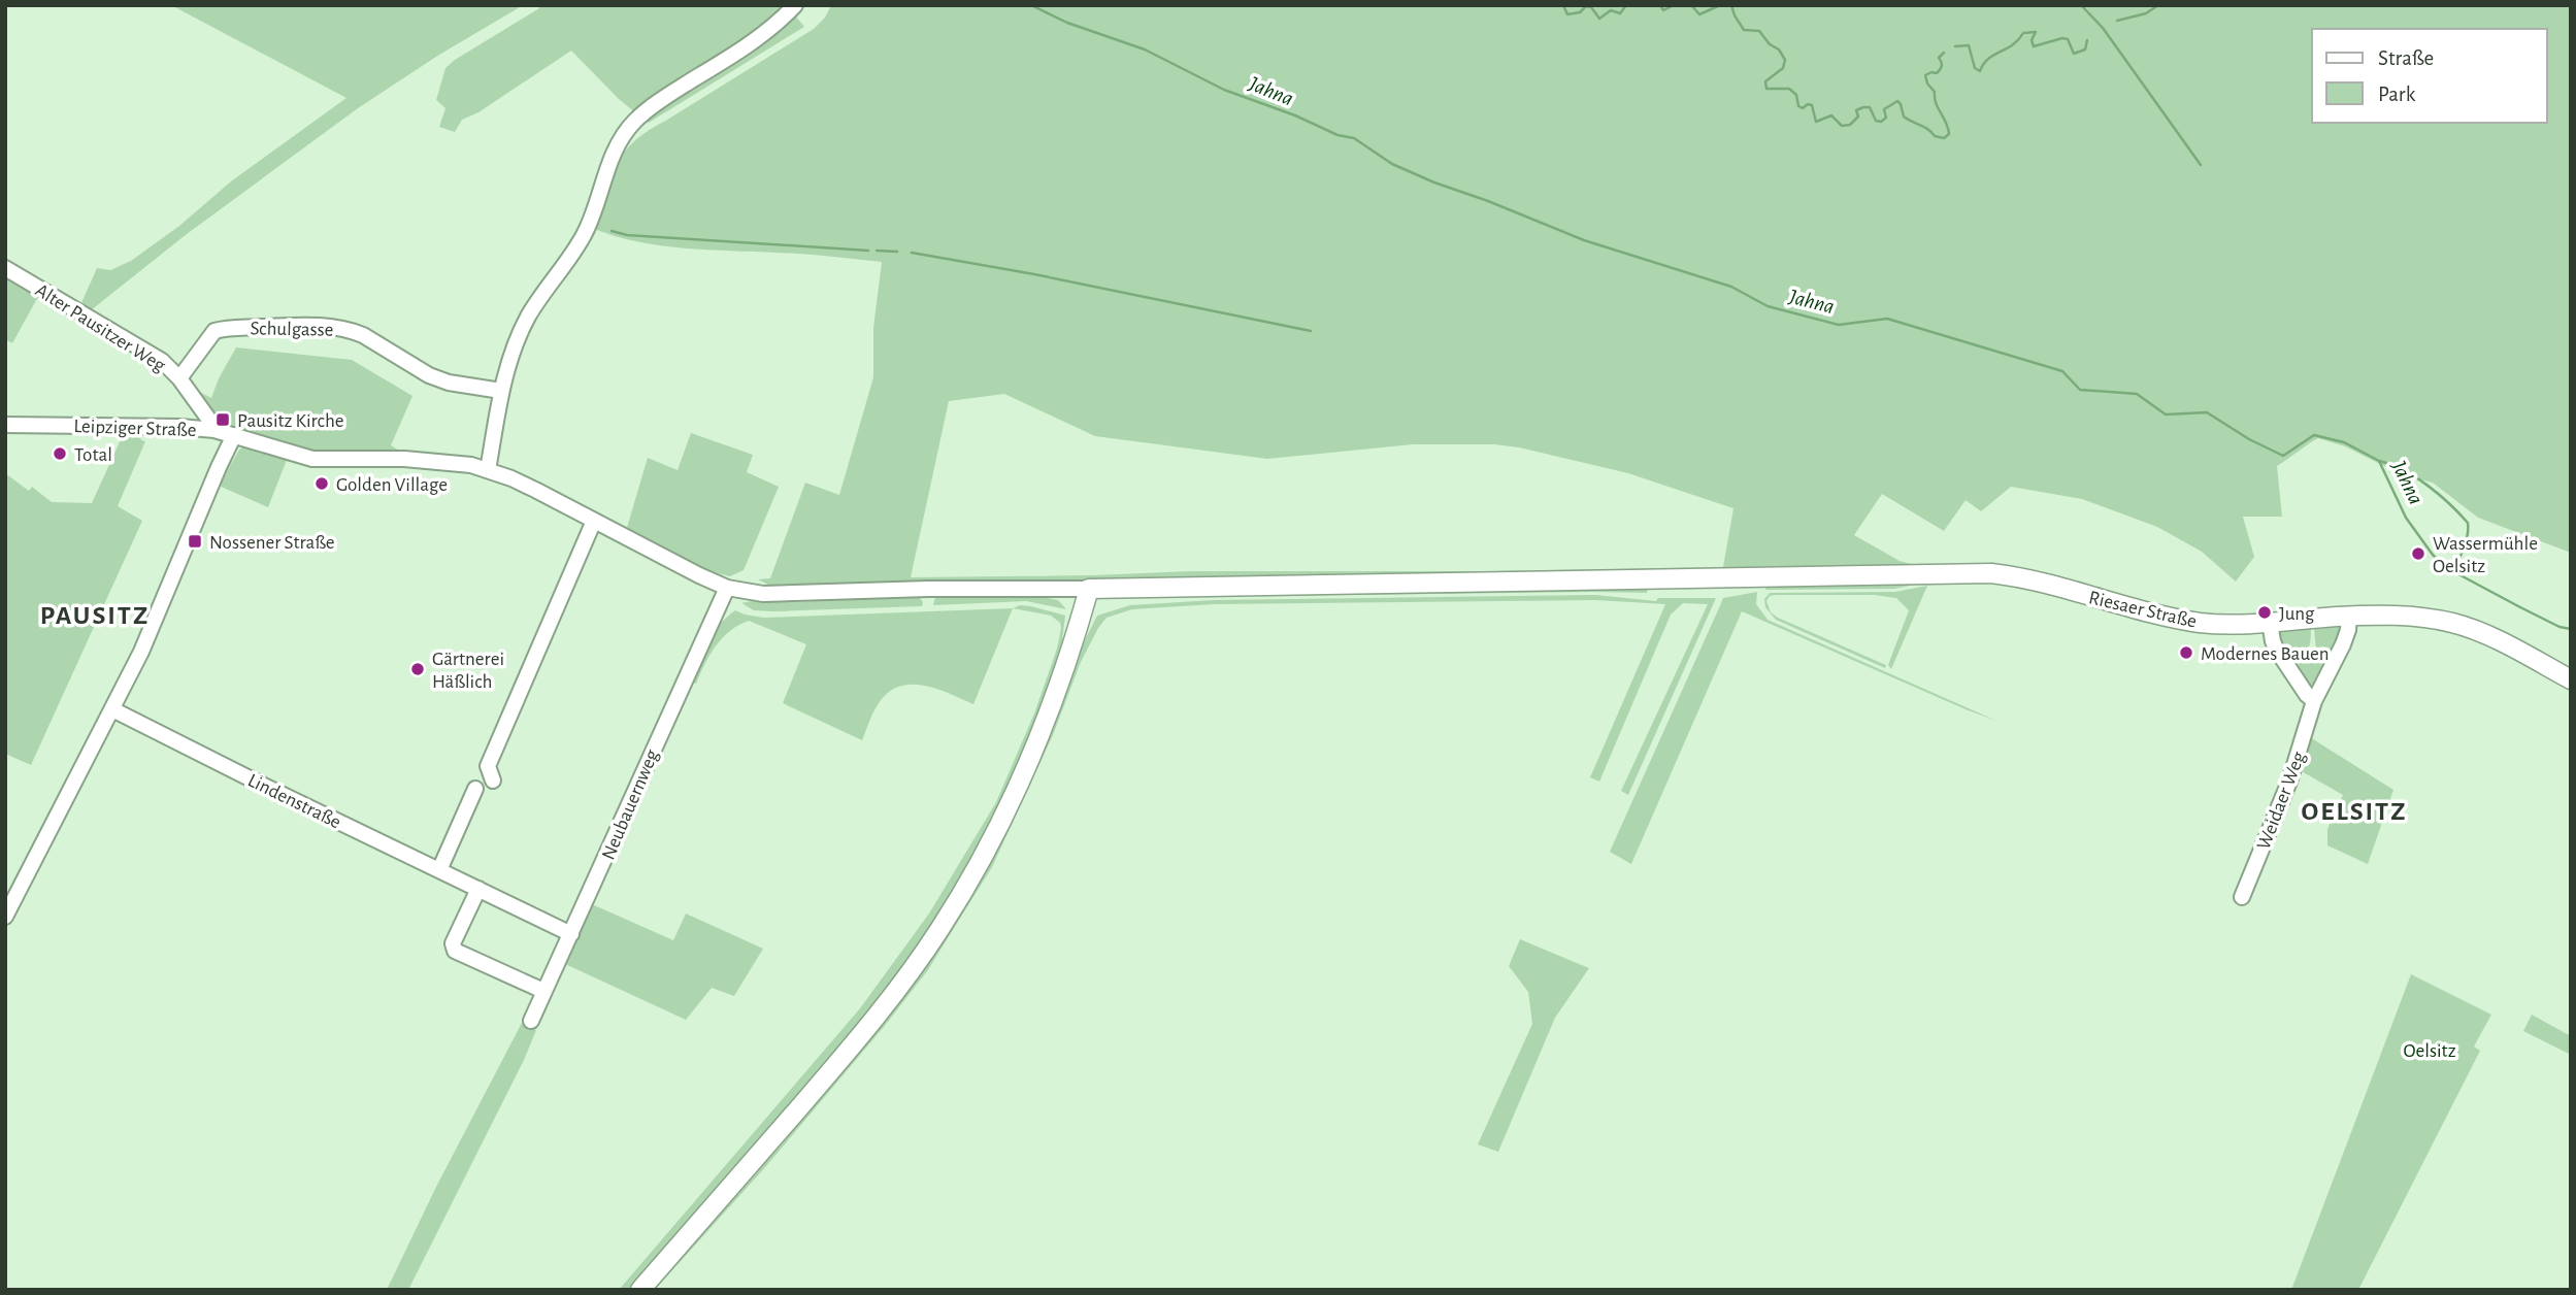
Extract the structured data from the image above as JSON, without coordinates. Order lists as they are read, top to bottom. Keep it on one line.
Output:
{"streets":{"main road":["Riesaer Straße"],"street":["Alter Pausitzer Weg","Schulgasse","Leipziger Straße","Lindenstraße","Weidaer Weg","Neubauernweg"]},"crossings":[["Alter Pausitzer Weg","Schulgasse"],["Alter Pausitzer Weg","Leipziger Straße"],["Leipziger Straße","Riesaer Straße"],["Leipziger Straße","Neubauernweg"],["Riesaer Straße","Weidaer Weg"],["Lindenstraße","Neubauernweg"]],"districts":["PAUSITZ","OELSITZ"],"water":["Jahna"],"parks":["Oelsitz"],"places":{"transit":["Pausitz Kirche","Nossener Straße"],"other":["Total","Golden Village","Wassermühle Oelsitz","Jung","Modernes Bauen","Gärtnerei Häßlich"]},"legend":["Straße","Park"]}
